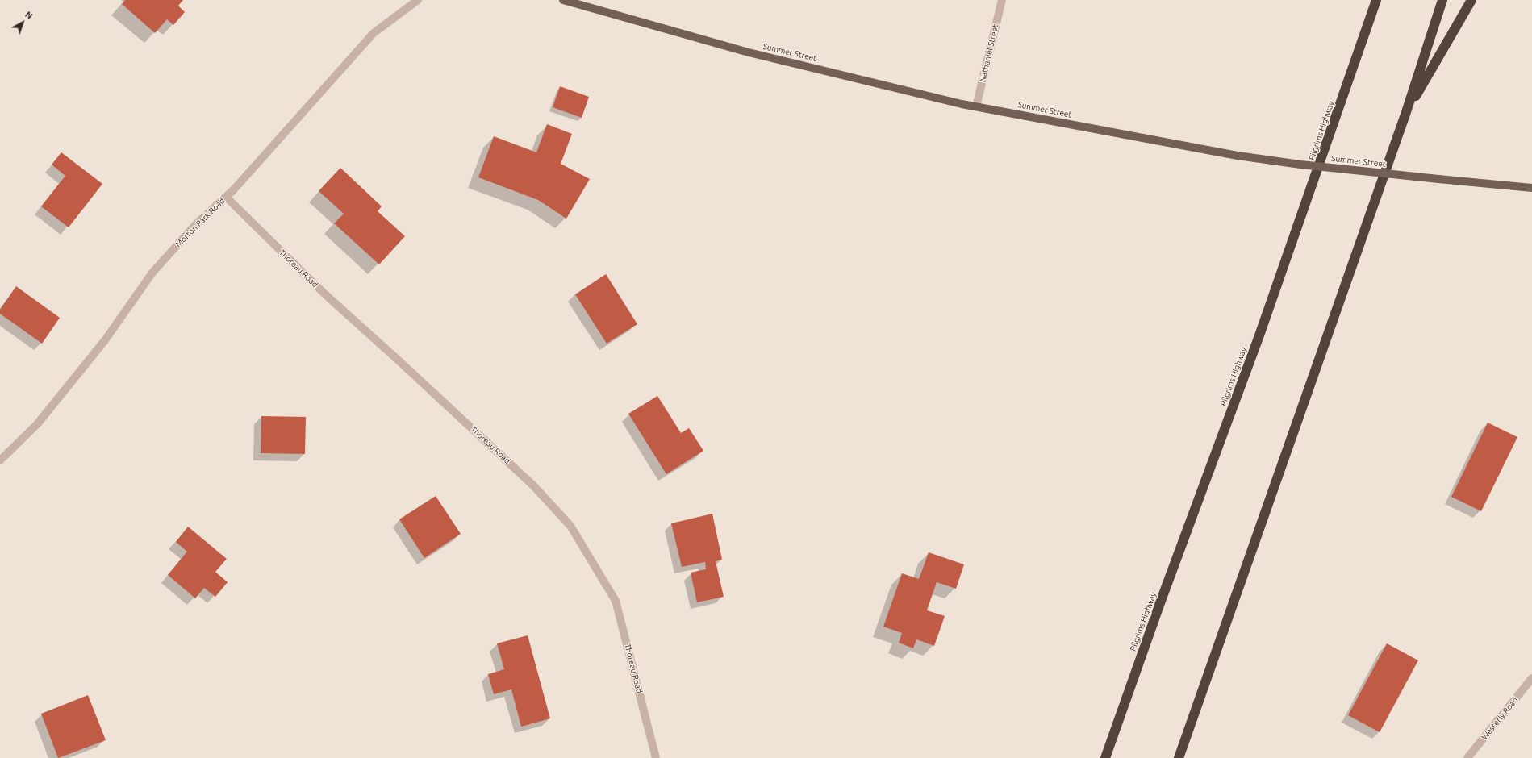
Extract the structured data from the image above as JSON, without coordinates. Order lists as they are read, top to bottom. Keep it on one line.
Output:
{"streets":{"highway":["Pilgrims Highway"],"main road":["Summer Street"],"street":["Nathaniel Street","Morton Park Road","Thoreau Road","Westerly Road"]},"crossings":[["Summer Street","Nathaniel Street"],["Morton Park Road","Thoreau Road"]],"north":"top right"}
